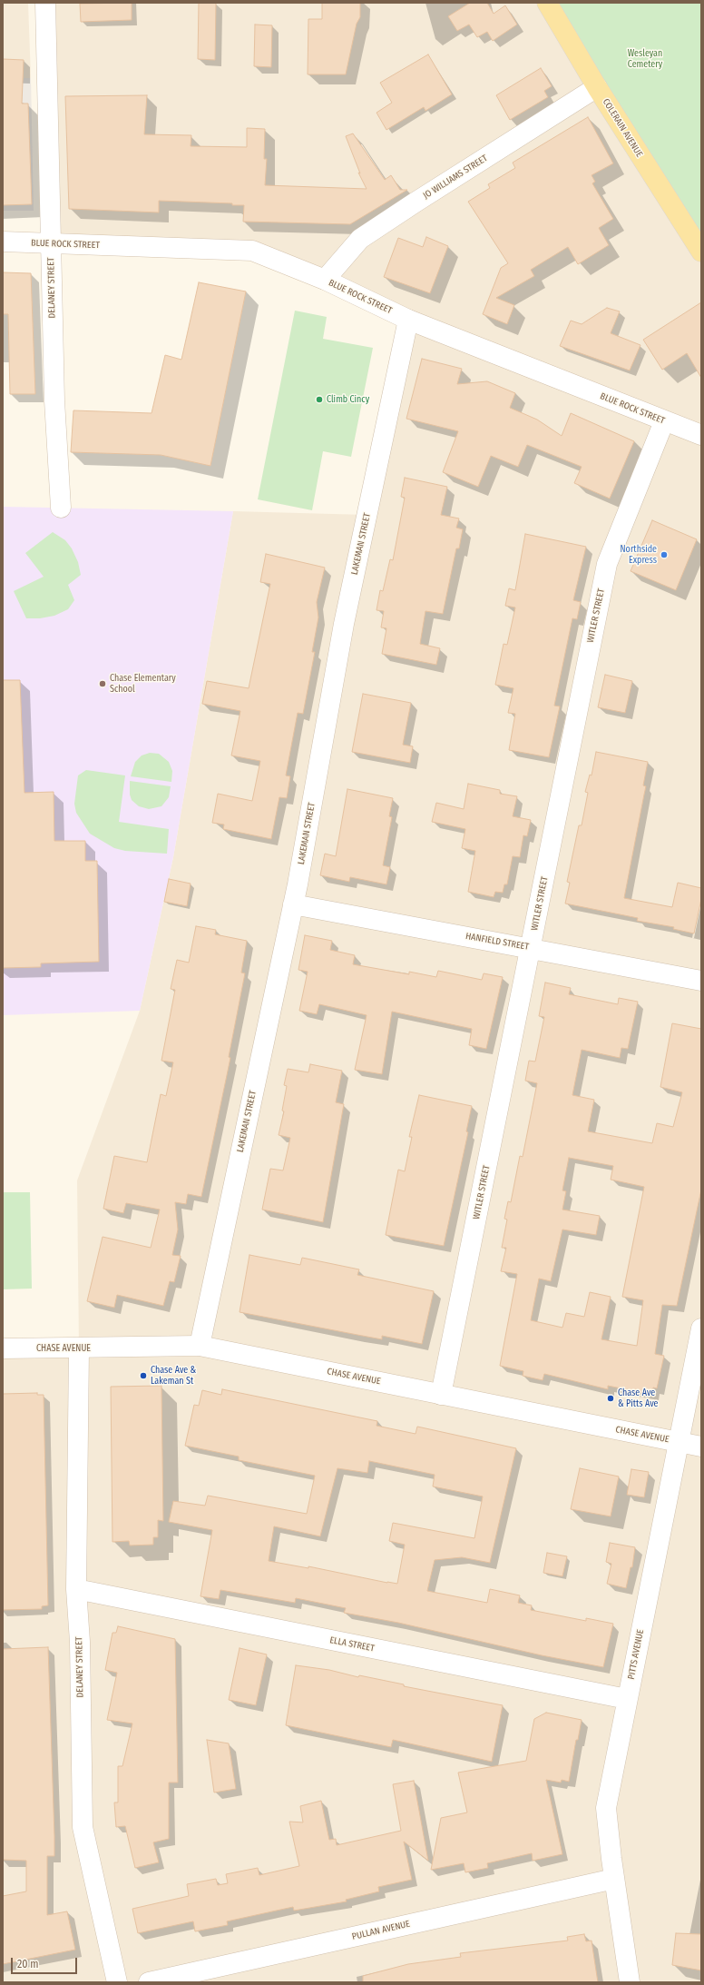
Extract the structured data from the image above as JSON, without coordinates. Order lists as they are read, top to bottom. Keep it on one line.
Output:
{"streets":{"main road":["COLERAIN AVENUE"],"street":["JO WILLIAMS STREET","BLUE ROCK STREET","DELANEY STREET","LAKEMAN STREET","WITLER STREET","HANFIELD STREET","CHASE AVENUE","ELLA STREET","PITTS AVENUE","PULLAN AVENUE"]},"crossings":[["COLERAIN AVENUE","JO WILLIAMS STREET"],["JO WILLIAMS STREET","BLUE ROCK STREET"],["BLUE ROCK STREET","DELANEY STREET"],["BLUE ROCK STREET","LAKEMAN STREET"],["BLUE ROCK STREET","WITLER STREET"],["DELANEY STREET","CHASE AVENUE"],["DELANEY STREET","ELLA STREET"],["LAKEMAN STREET","HANFIELD STREET"],["LAKEMAN STREET","CHASE AVENUE"],["WITLER STREET","HANFIELD STREET"],["WITLER STREET","CHASE AVENUE"],["CHASE AVENUE","PITTS AVENUE"],["ELLA STREET","PITTS AVENUE"],["PITTS AVENUE","PULLAN AVENUE"]],"parks":["Wesleyan Cemetery"],"places":["Climb Cincy","Northside Express","Chase Elementary School","Chase Ave & Lakeman St","Chase Ave & Pitts Ave"],"scale_bar":"20 m"}
